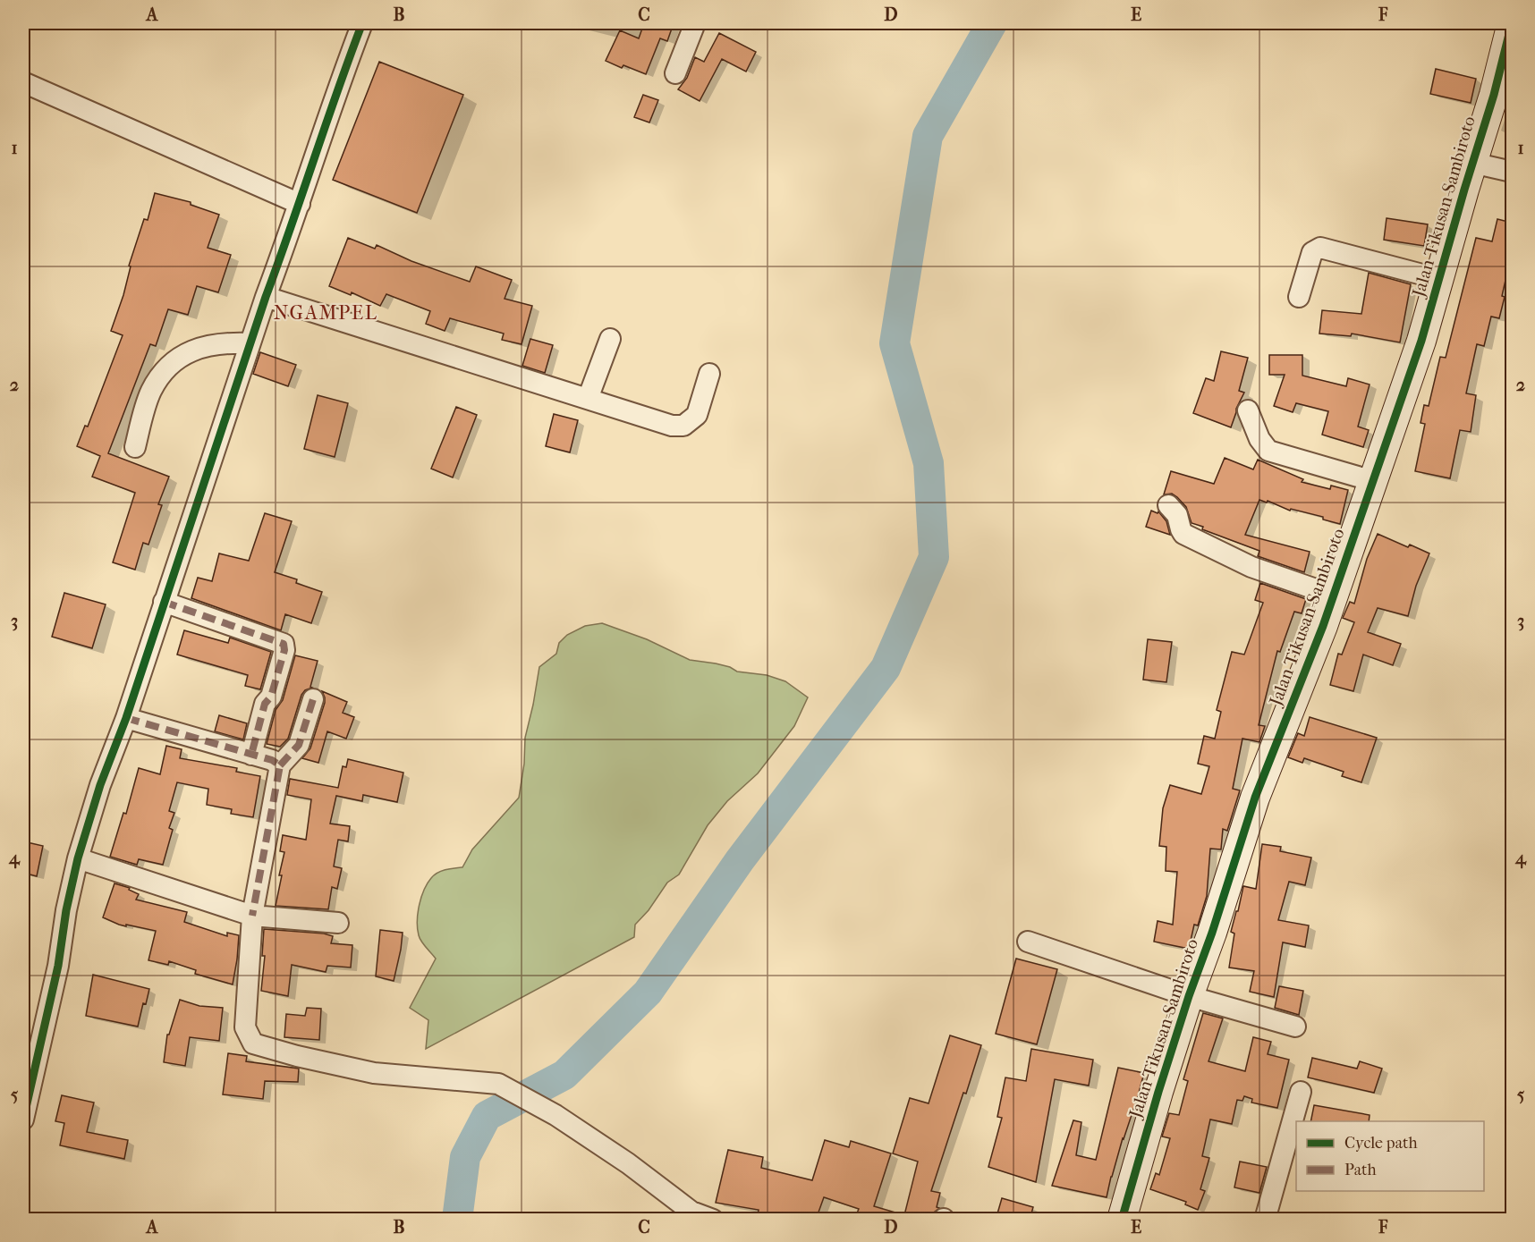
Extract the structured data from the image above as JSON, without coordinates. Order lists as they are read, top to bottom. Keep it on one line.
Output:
{"streets":{"street":["Jalan Tikusan-Sambiroto"]},"districts":["NGAMPEL"],"legend":["Cycle path","Path"],"grid":{"columns":["A","B","C","D","E","F"],"rows":["1","2","3","4","5"]}}
